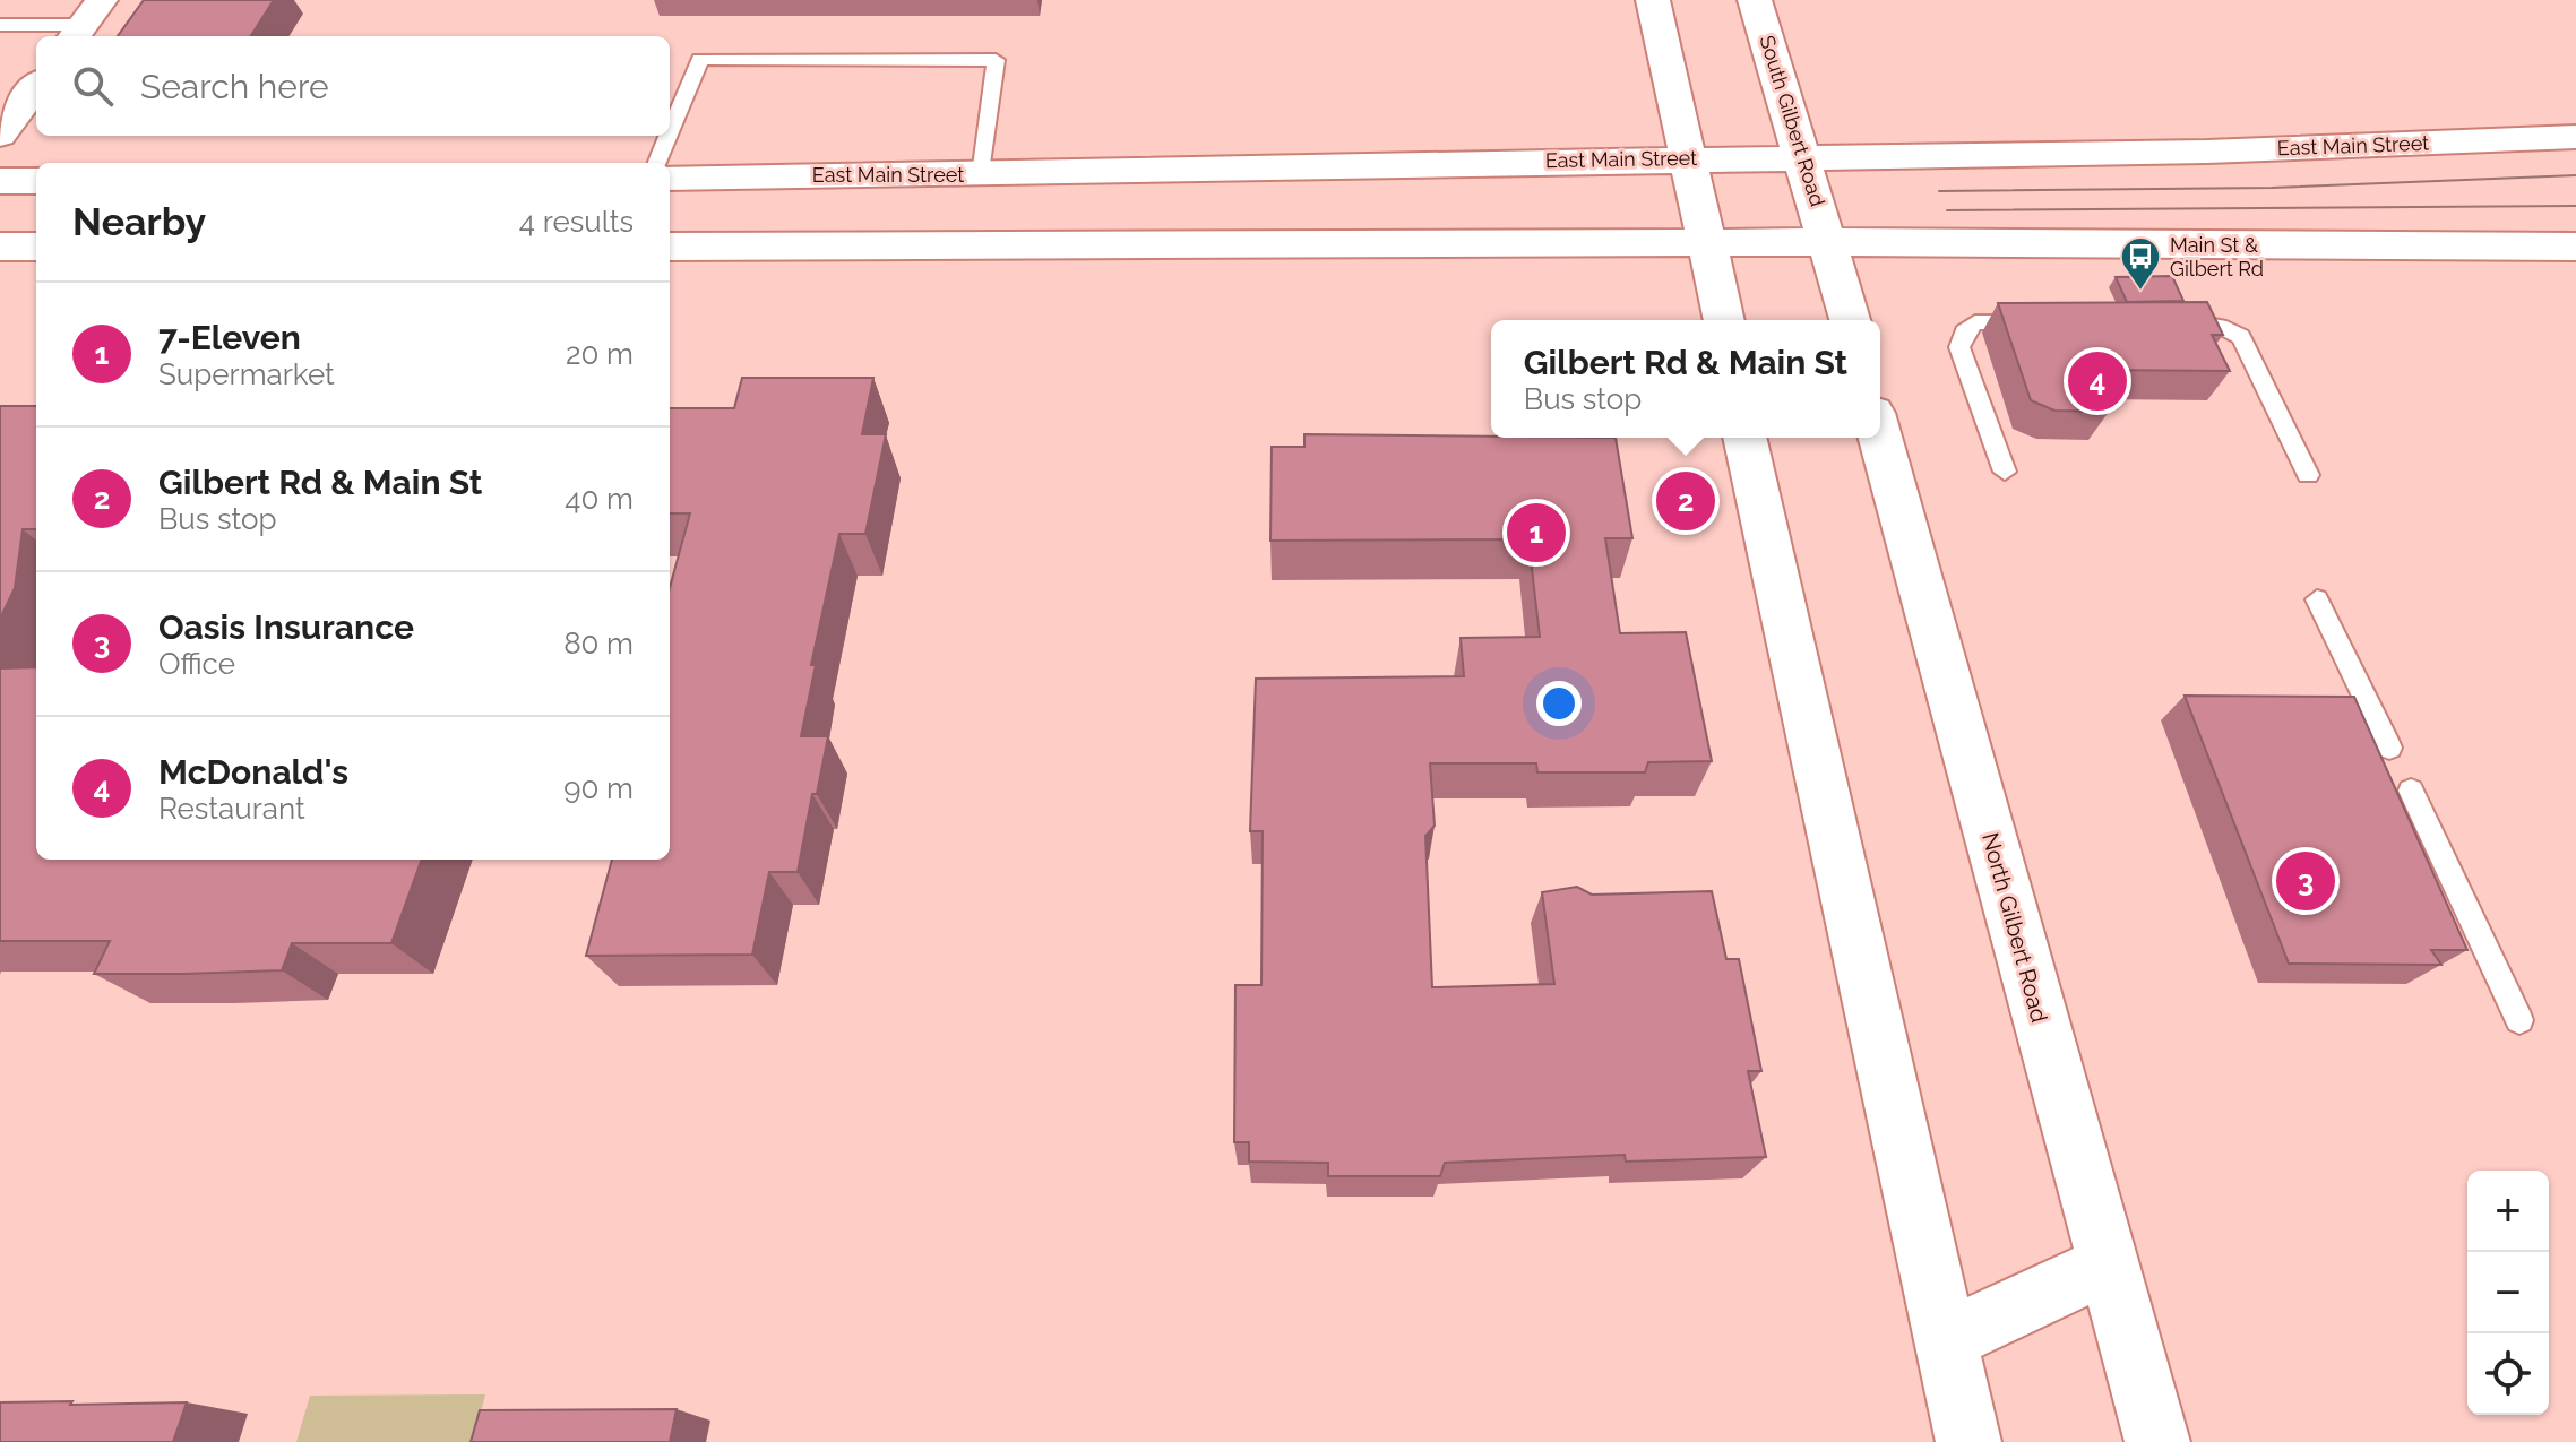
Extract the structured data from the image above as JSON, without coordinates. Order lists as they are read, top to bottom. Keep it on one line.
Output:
{"streets":{"main road":["South Gilbert Road","East Main Street","North Gilbert Road"]},"crossings":[["South Gilbert Road","East Main Street"]],"places":{"bus stop":["Main St & Gilbert Rd"]},"page":{"search":"Search here","heading":["Nearby","4 results"],"list":[{"mark":"1","name":"7-Eleven","note":"Supermarket","value":"20 m"},{"mark":"2","name":"Gilbert Rd & Main St","note":"Bus stop","value":"40 m"},{"mark":"3","name":"Oasis Insurance","note":"Office","value":"80 m"},{"mark":"4","name":"McDonald's","note":"Restaurant","value":"90 m"}],"popup":["Gilbert Rd & Main St","Bus stop"],"pins":["4","2","1","3"],"map_buttons":["+","−"]}}
